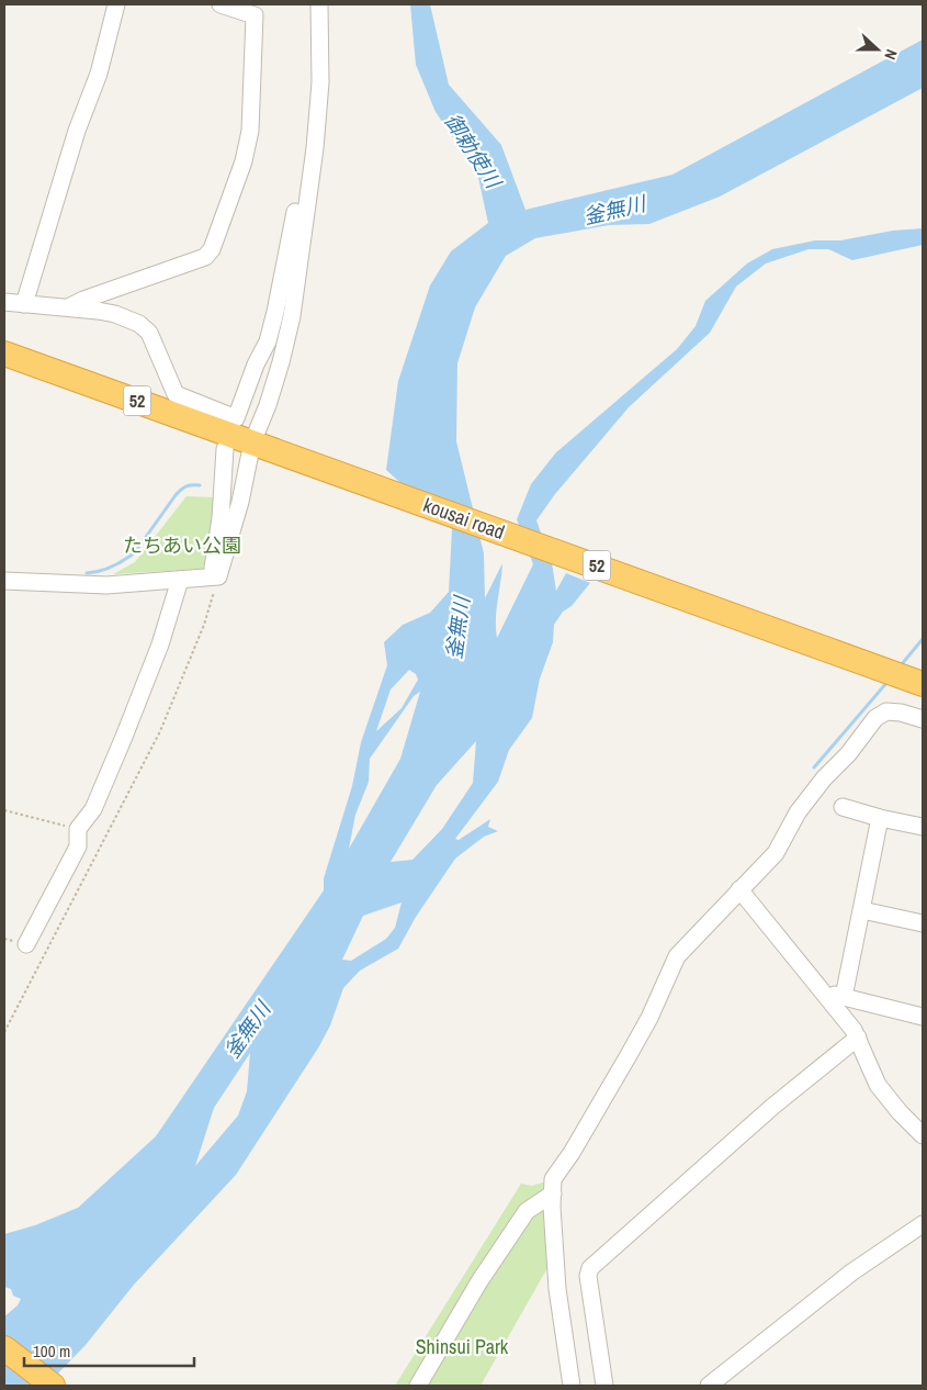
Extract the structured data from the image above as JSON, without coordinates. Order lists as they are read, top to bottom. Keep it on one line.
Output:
{"streets":{"highway":["52","kousai road"]},"water":["御勅使川","釜無川"],"parks":["たちあい公園","Shinsui Park"],"scale_bar":"100 m","north":"right"}
